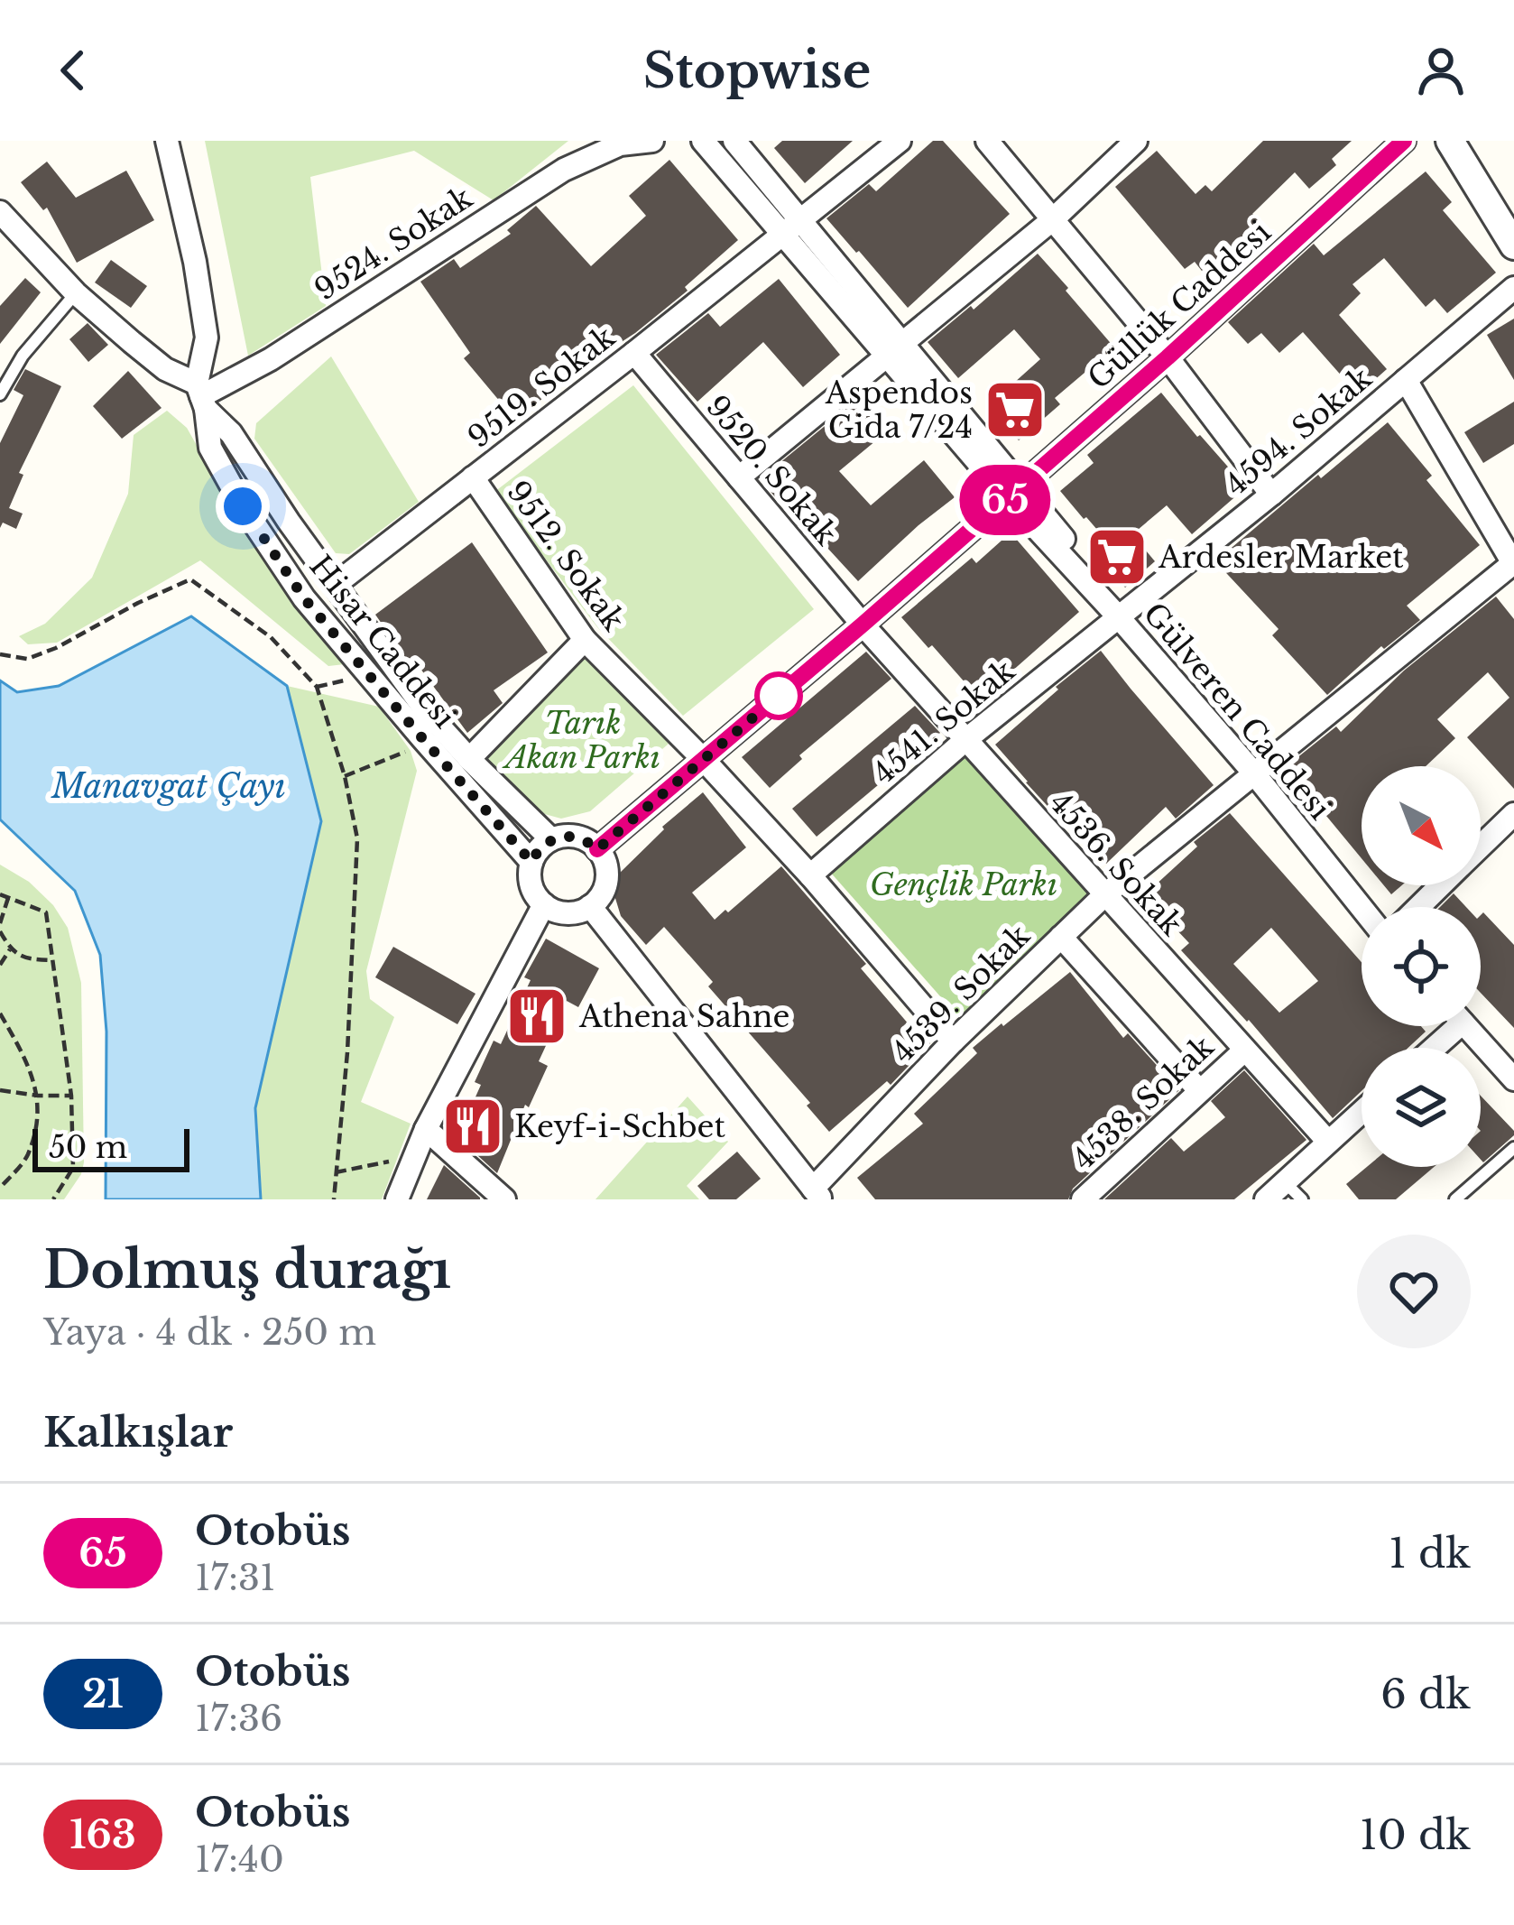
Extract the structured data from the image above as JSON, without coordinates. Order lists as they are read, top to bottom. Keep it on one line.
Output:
{"streets":{"street":["9524. Sokak","Güllük Caddesi","9519. Sokak","4594. Sokak","9520. Sokak","9512. Sokak","Hisar Caddesi","Gülveren Caddesi","4541. Sokak","4536. Sokak","4539. Sokak","4538. Sokak"]},"crossings":[["9524. Sokak","Hisar Caddesi"],["Güllük Caddesi","9520. Sokak"],["Güllük Caddesi","9512. Sokak"],["Güllük Caddesi","Hisar Caddesi"],["Güllük Caddesi","Gülveren Caddesi"],["Güllük Caddesi","4536. Sokak"],["9519. Sokak","9520. Sokak"],["9519. Sokak","9512. Sokak"],["9519. Sokak","Gülveren Caddesi"],["4594. Sokak","Gülveren Caddesi"],["4594. Sokak","4541. Sokak"],["9520. Sokak","4536. Sokak"],["9512. Sokak","4541. Sokak"],["9512. Sokak","4539. Sokak"],["Gülveren Caddesi","4541. Sokak"],["Gülveren Caddesi","4539. Sokak"],["4541. Sokak","4536. Sokak"],["4536. Sokak","4539. Sokak"],["4536. Sokak","4538. Sokak"]],"water":["Manavgat Çayı"],"parks":["Tarık Akan Parkı","Gençlik Parkı"],"places":{"supermarket":["Aspendos Gida 7/24","Ardesler Market"],"restaurant":["Athena Sahne","Keyf-i-Schbet"]},"lines":["bus line 65"],"scale_bar":"50 m","north":"bottom right","page":{"header":"Stopwise","on_map":"65","scale":"50 m","heading":[["Dolmuş durağı","Yaya · 4 dk · 250 m"],"Kalkışlar"],"list":[{"mark":"65","name":"Otobüs","note":"17:31","value":"1 dk"},{"mark":"21","name":"Otobüs","note":"17:36","value":"6 dk"},{"mark":"163","name":"Otobüs","note":"17:40","value":"10 dk"}]}}
